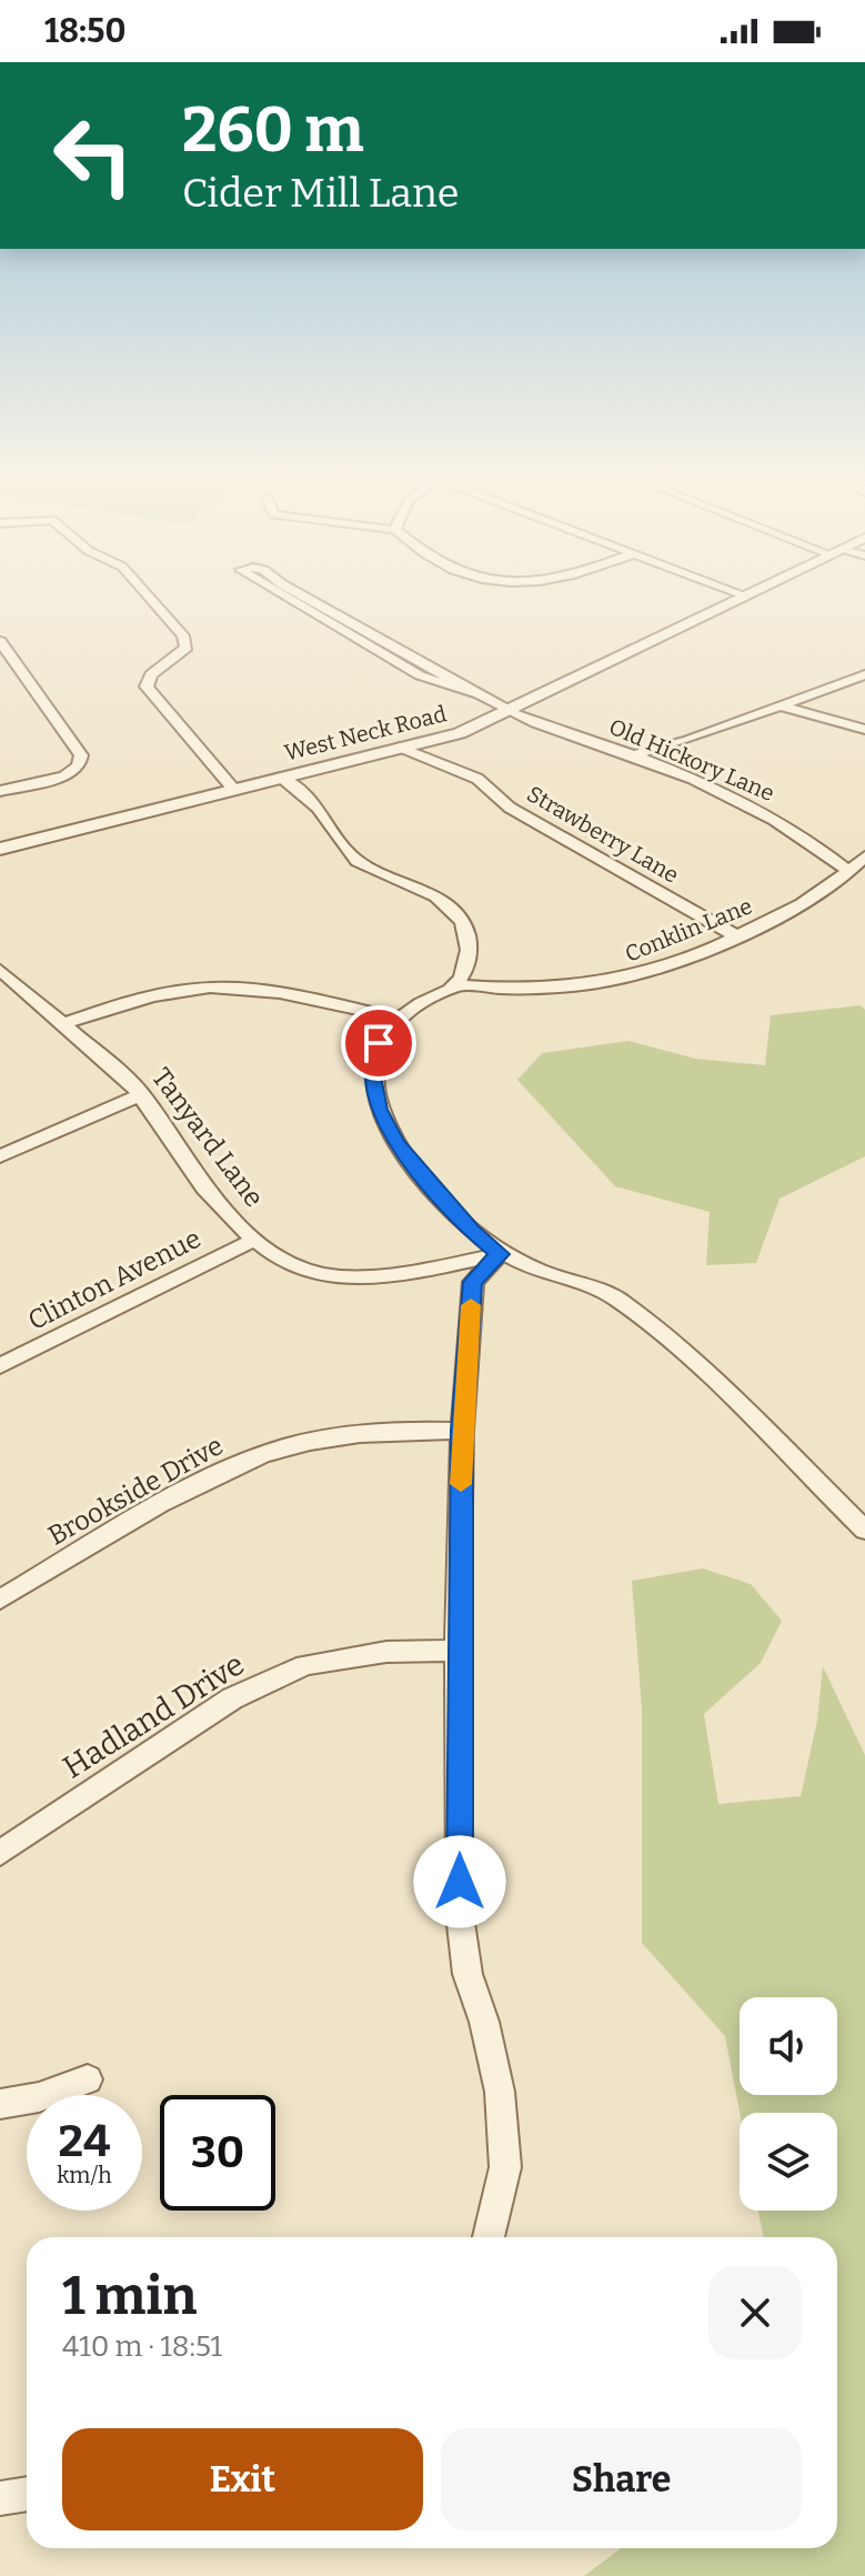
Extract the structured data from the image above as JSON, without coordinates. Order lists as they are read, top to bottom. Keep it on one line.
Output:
{"streets":{"street":["West Neck Road","Old Hickory Lane","Strawberry Lane","Conklin Lane","Tanyard Lane","Clinton Avenue","Brookside Drive","Hadland Drive"]},"crossings":[["West Neck Road","Old Hickory Lane"],["West Neck Road","Strawberry Lane"],["Old Hickory Lane","Conklin Lane"],["Strawberry Lane","Conklin Lane"],["Tanyard Lane","Clinton Avenue"]],"page":{"status":"18:50","turn":["260 m","Cider Mill Lane"],"speed":"24 km/h","limit":"30","heading":["1 min","410 m · 18:51"],"buttons":["Exit","Share"]}}
